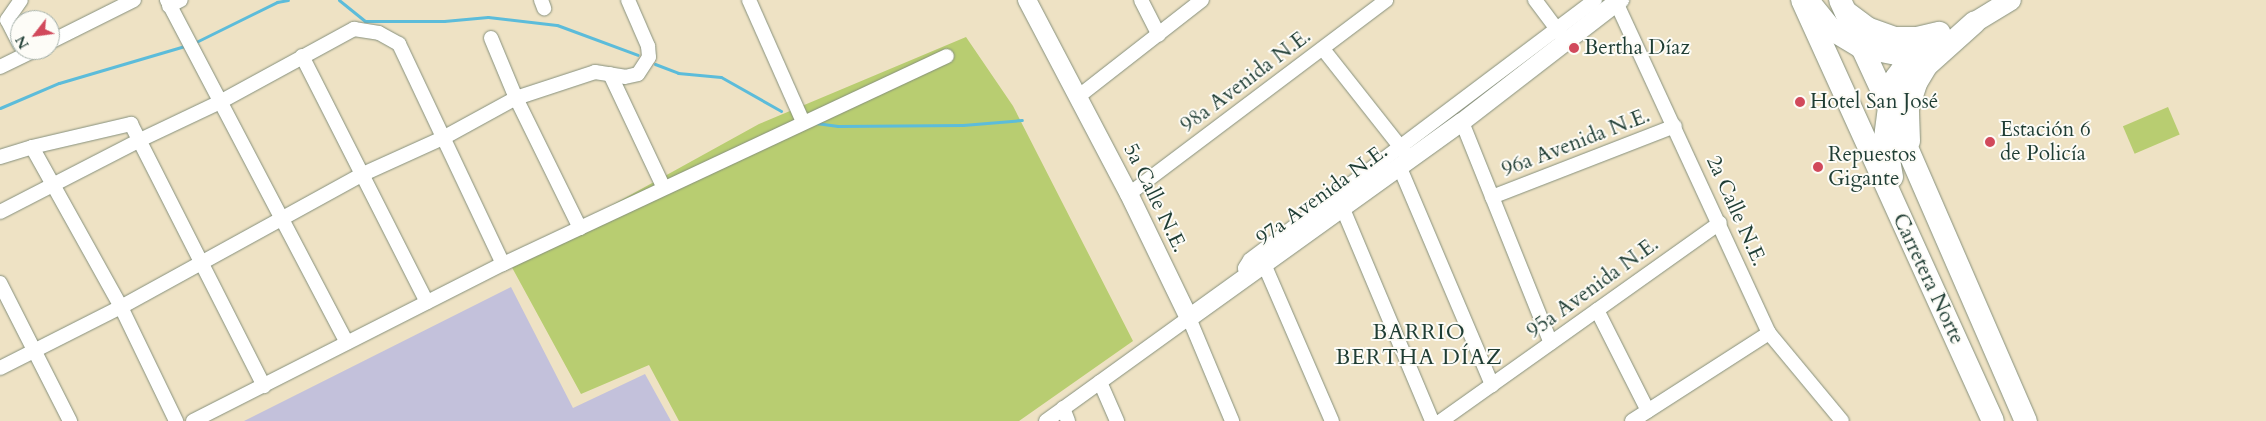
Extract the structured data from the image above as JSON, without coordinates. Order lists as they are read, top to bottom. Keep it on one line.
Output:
{"streets":{"highway":["Carretera Norte"],"street":["98a Avenida N.E.","96a Avenida N.E.","97a Avenida N.E.","5a Calle N.E.","2a Calle N.E.","95a Avenida N.E."]},"crossings":[["98a Avenida N.E.","5a Calle N.E."],["96a Avenida N.E.","2a Calle N.E."],["97a Avenida N.E.","5a Calle N.E."],["97a Avenida N.E.","2a Calle N.E."],["2a Calle N.E.","95a Avenida N.E."]],"districts":["BARRIO BERTHA DÍAZ"],"places":["Bertha Díaz","Hotel San José","Estación 6 de Policía","Repuestos Gigante"],"north":"bottom left"}
